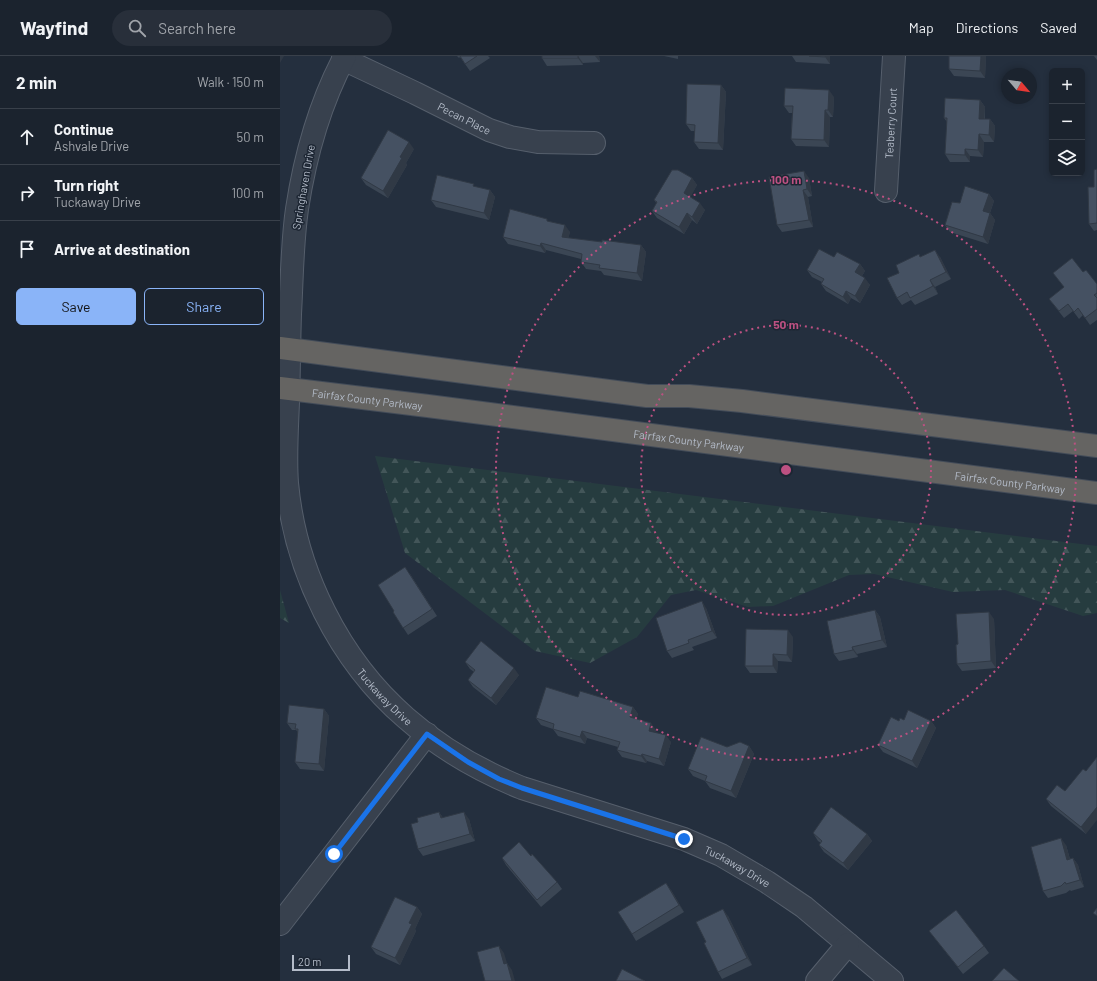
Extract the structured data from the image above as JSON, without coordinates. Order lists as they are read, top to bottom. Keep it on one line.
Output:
{"streets":{"highway":["Fairfax County Parkway"],"street":["Pecan Place","Teaberry Court","Springhaven Drive","Tuckaway Drive"]},"crossings":[["Pecan Place","Springhaven Drive"],["Springhaven Drive","Tuckaway Drive"],["Fairfax County Parkway","Tuckaway Drive"]],"scale_bar":"20 m","north":"bottom right","page":{"header":"Wayfind","search":"Search here","nav":["Map","Directions","Saved"],"heading":["2 min","Walk · 150 m"],"map_buttons":["+","−"],"list":[["Continue","Ashvale Drive","50 m"],["Turn right","Tuckaway Drive","100 m"],"Arrive at destination"],"buttons":["Save","Share"],"scale":"20 m"},"rings":["100 m","50 m"]}
